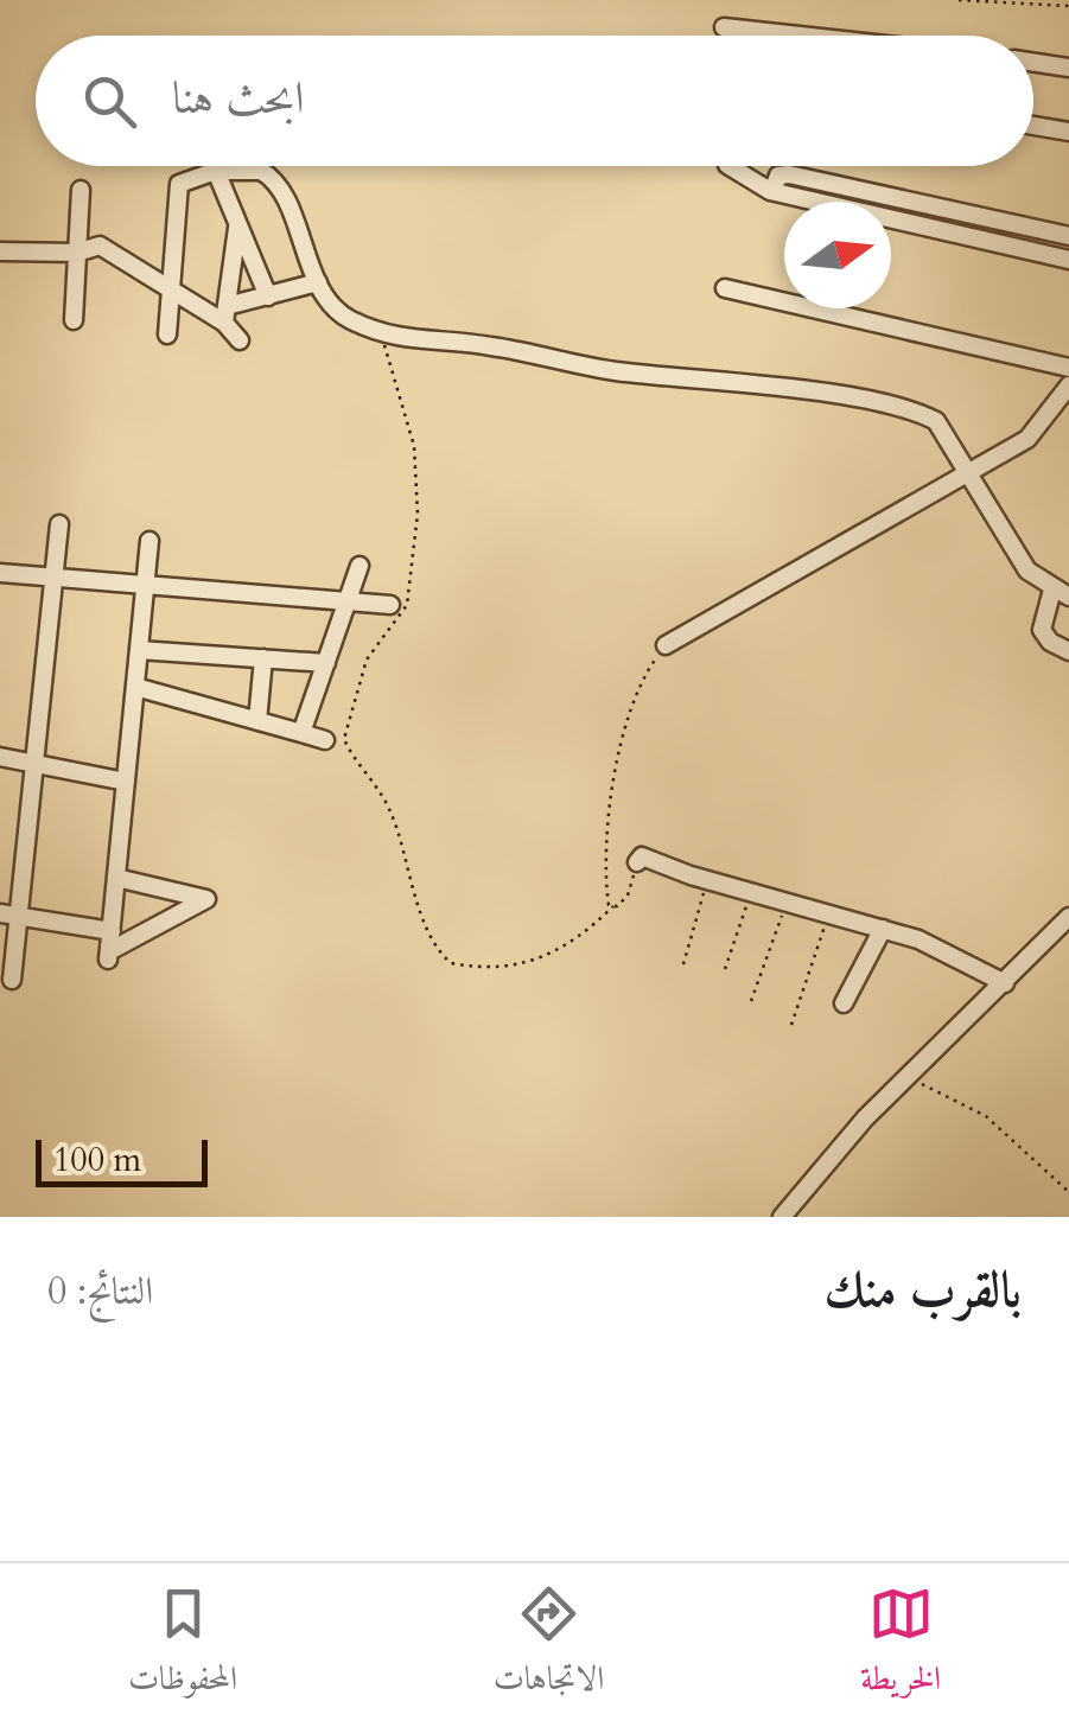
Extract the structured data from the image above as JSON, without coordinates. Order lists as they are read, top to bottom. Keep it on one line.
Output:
{"scale_bar":"100 m","north":"right","page":{"search":"ابحث هنا","scale":"100 m","heading":["بالقرب منك","النتائج: 0"],"nav":["الخريطة","الاتجاهات","المحفوظات"]}}
